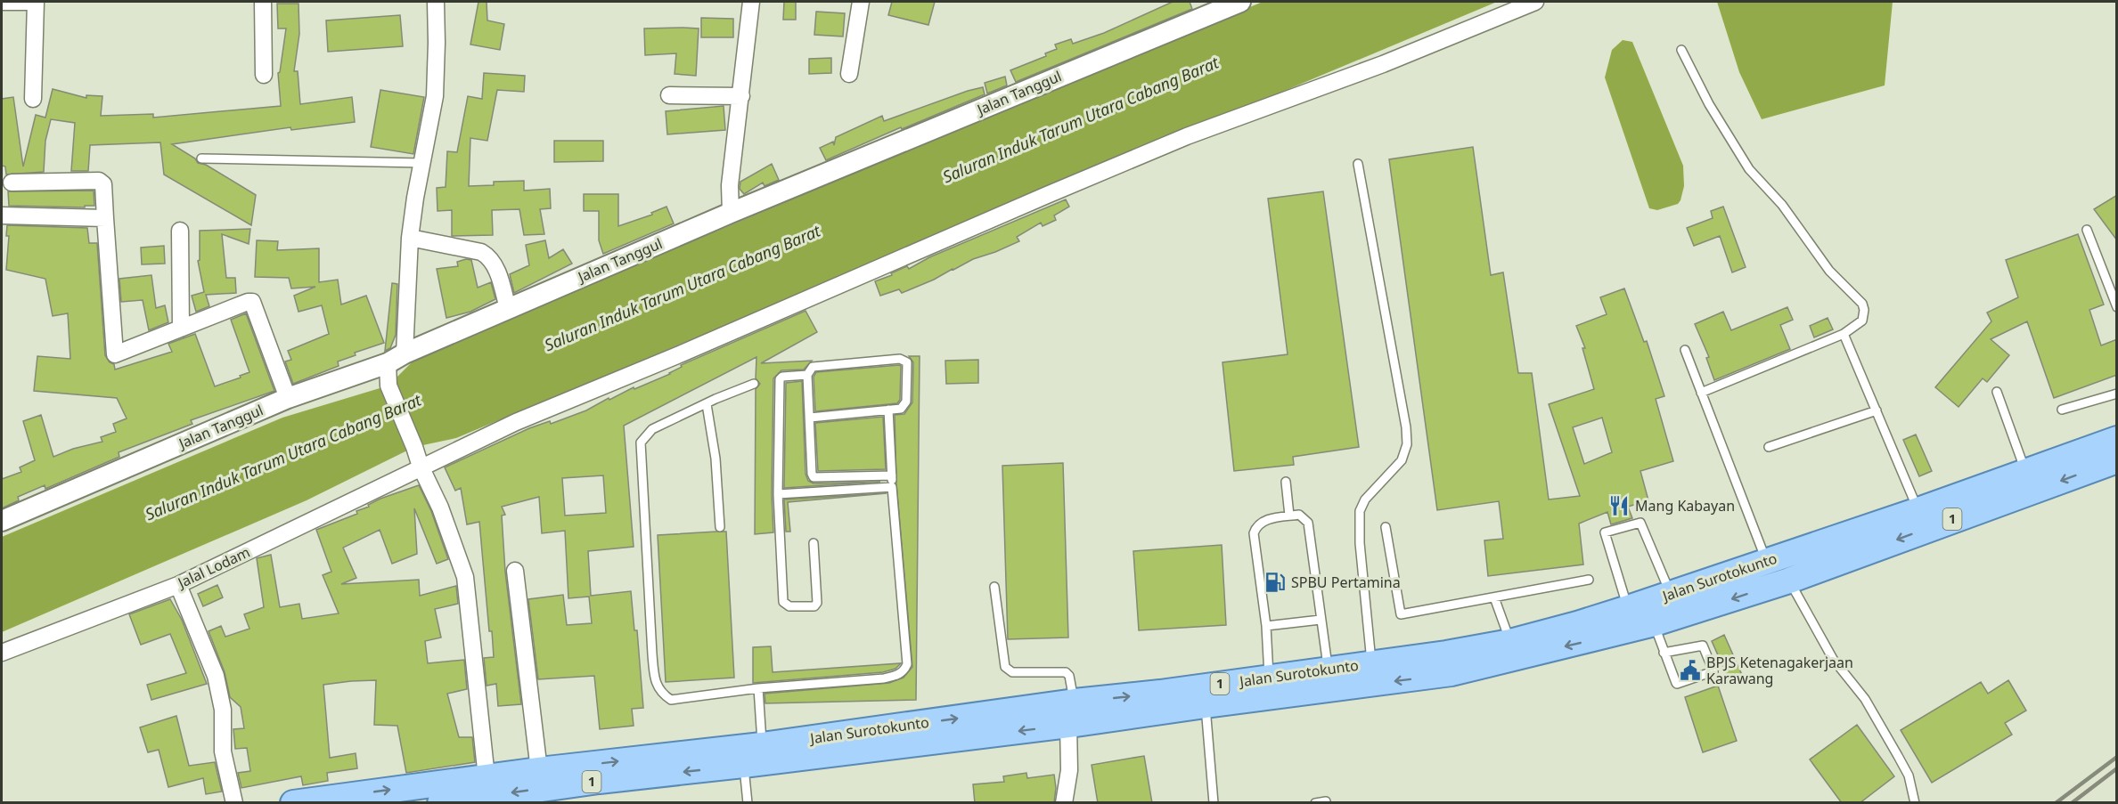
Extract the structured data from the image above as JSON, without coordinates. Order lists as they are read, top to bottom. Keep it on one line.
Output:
{"streets":{"main road":["1","Jalan Surotokunto"],"street":["Jalan Tanggul","Jalal Lodam"]},"water":["Saluran Induk Tarum Utara Cabang Barat"],"places":{"restaurant":["Mang Kabayan"],"fuel station":["SPBU Pertamina"],"public building":["BPJS Ketenagakerjaan Karawang"]}}
